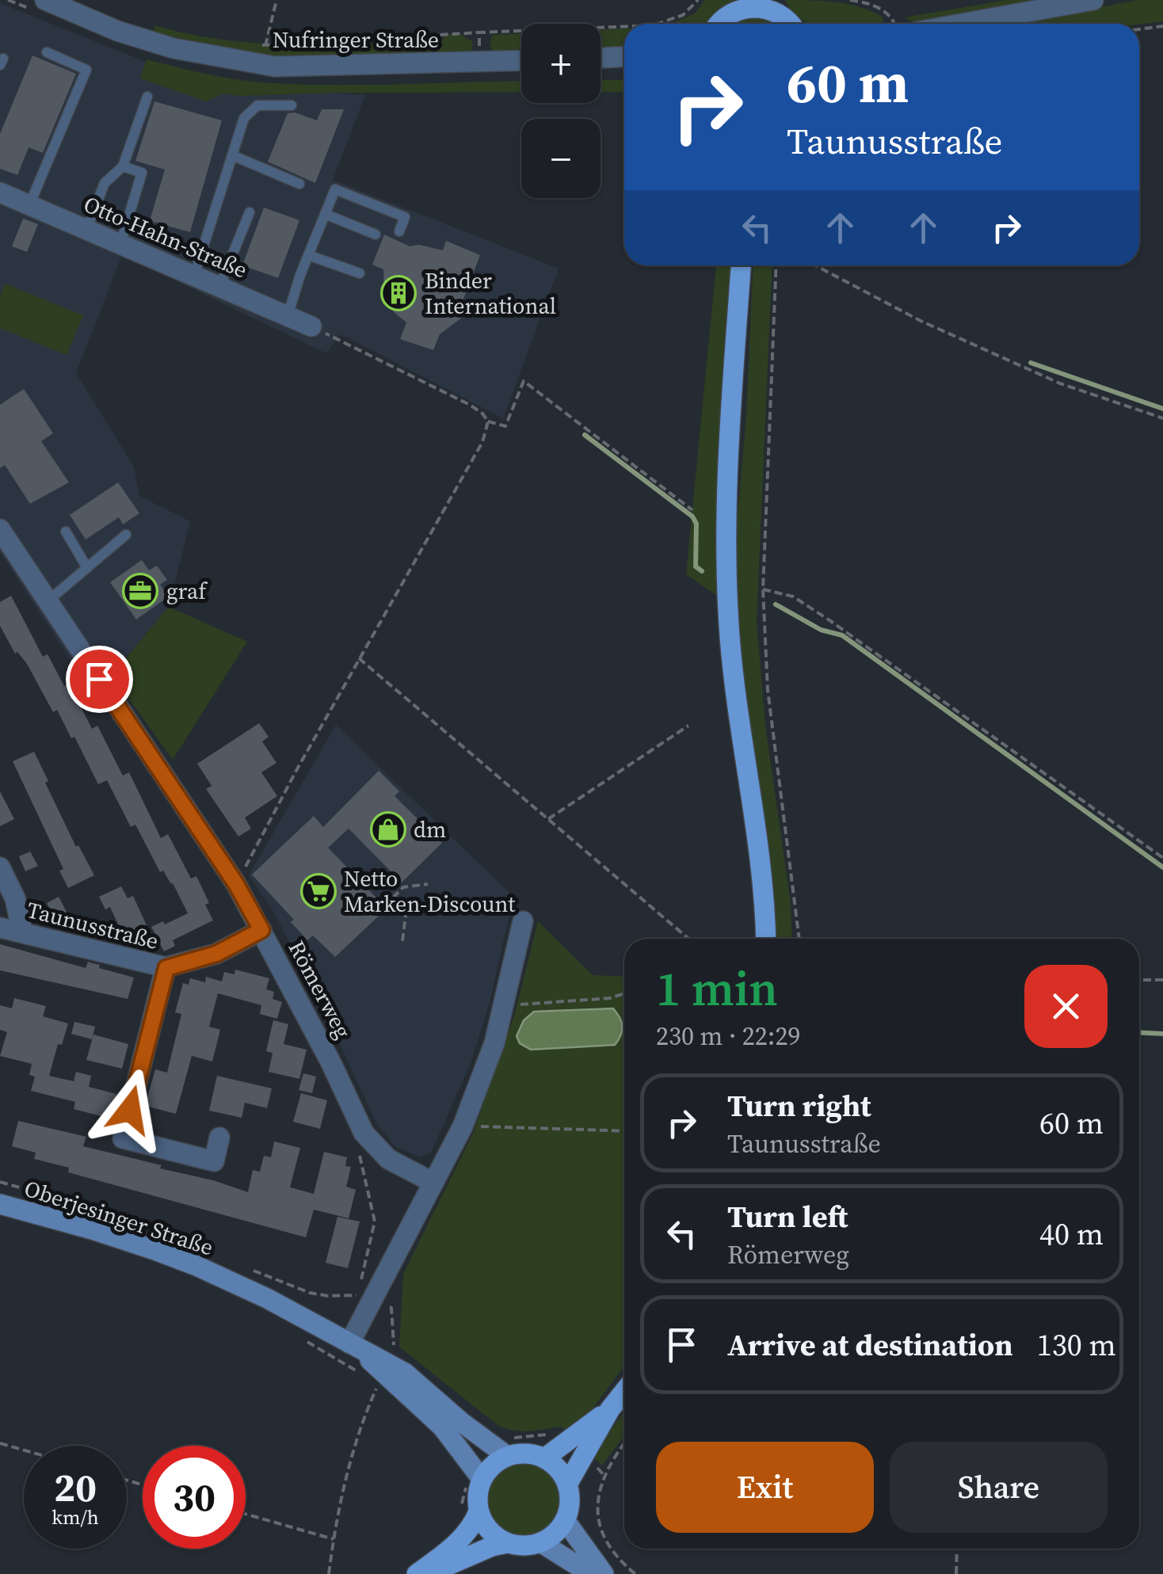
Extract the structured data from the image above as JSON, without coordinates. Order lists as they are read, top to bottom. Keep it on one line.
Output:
{"streets":{"main road":["Oberjesinger Straße"],"street":["Nufringer Straße","Otto-Hahn-Straße","Taunusstraße","Römerweg"]},"crossings":[["Taunusstraße","Römerweg"]],"places":{"building":["Binder International"],"office":["graf"],"shop":["dm"],"supermarket":["Netto Marken-Discount"]},"page":{"map_buttons":["+","−"],"turn":["60 m","Taunusstraße"],"heading":["1 min","230 m · 22:29"],"list":[{"name":"Turn right","note":"Taunusstraße","value":"60 m"},{"name":"Turn left","note":"Römerweg","value":"40 m"},{"name":"Arrive at destination","value":"130 m"}],"buttons":["Exit","Share"],"speed":"20 km/h","limit":"30"}}
